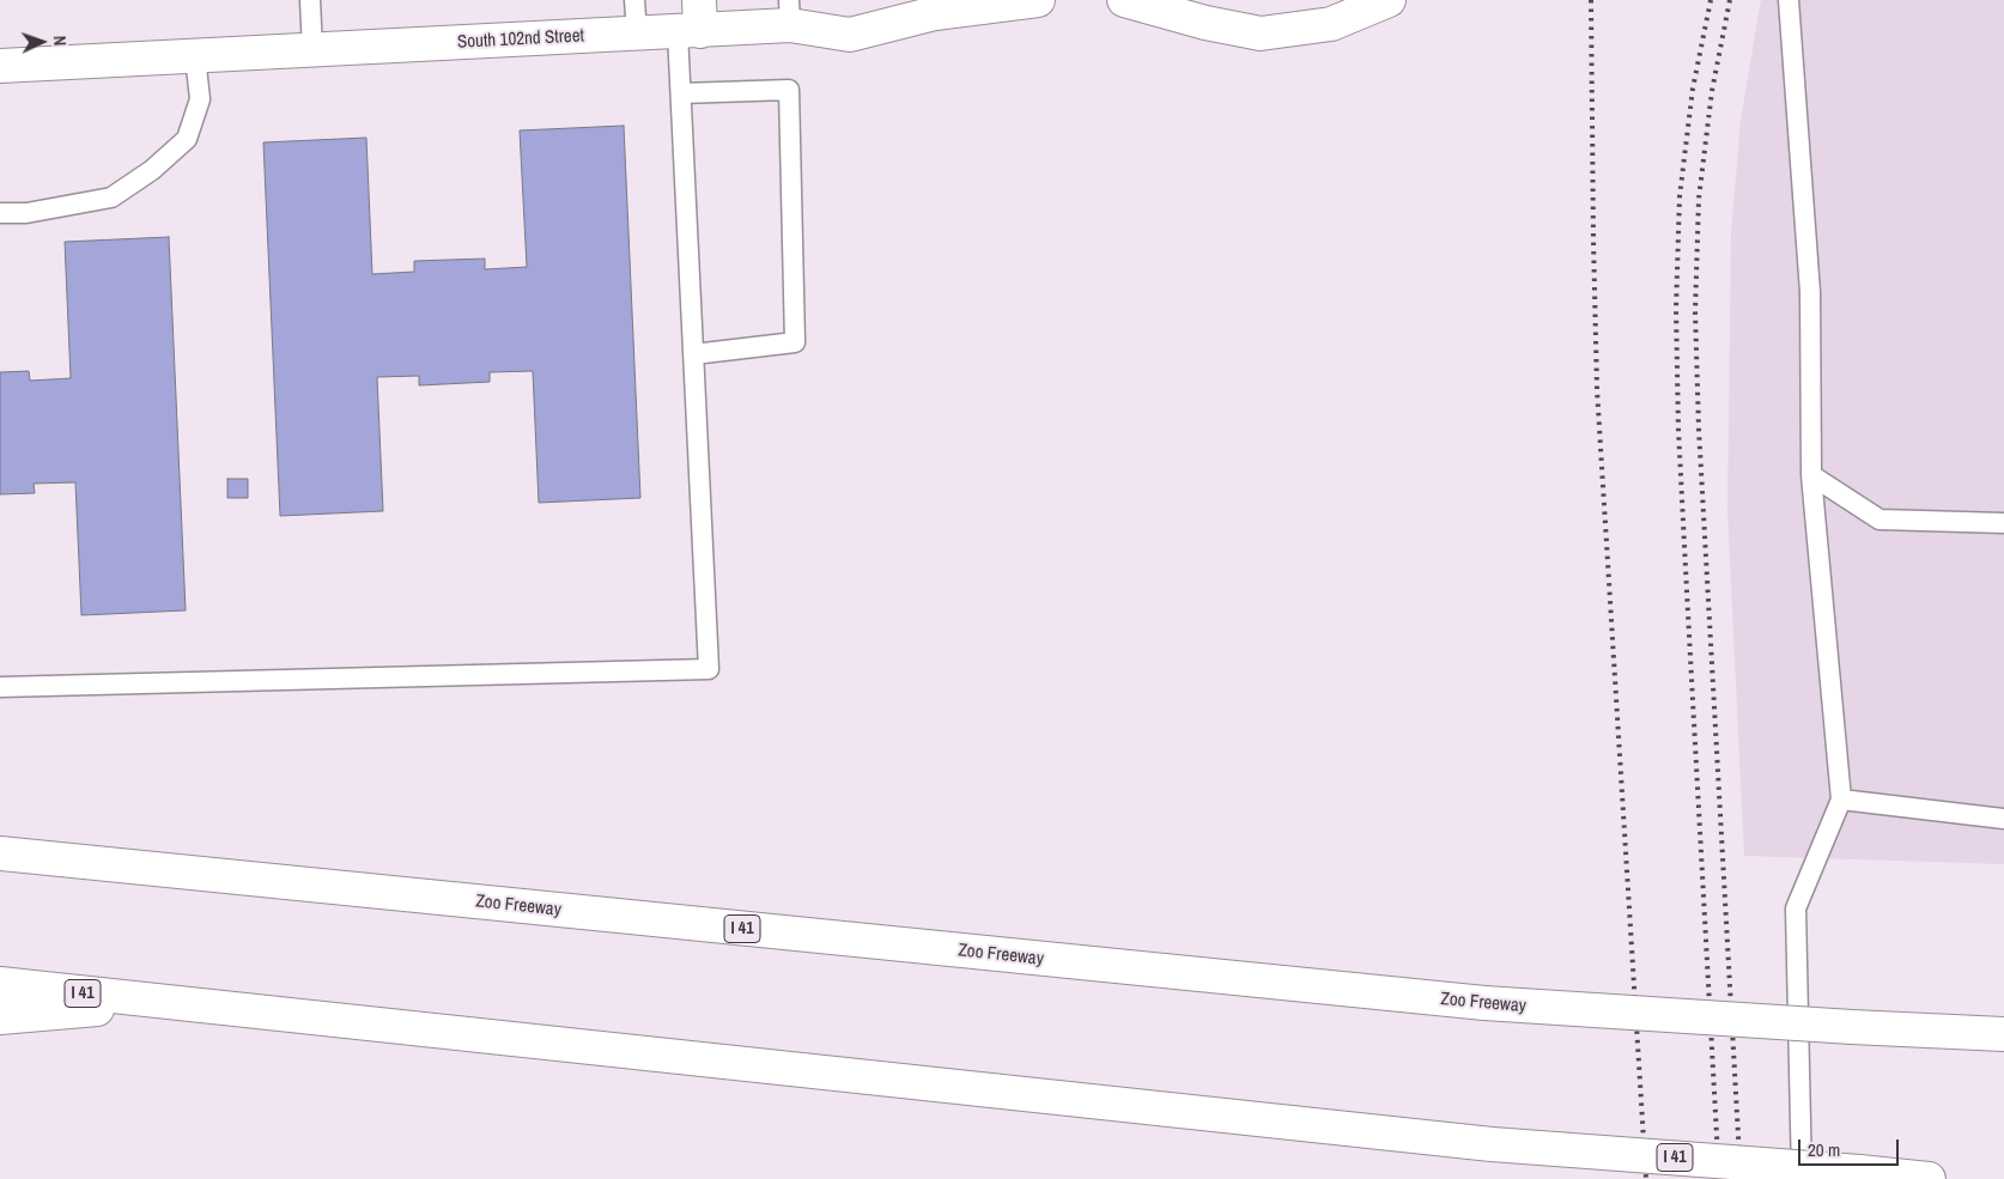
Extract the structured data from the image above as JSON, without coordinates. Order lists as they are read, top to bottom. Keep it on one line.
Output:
{"streets":{"main road":["South 102nd Street","Zoo Freeway","I 41"]},"scale_bar":"20 m","north":"right"}
